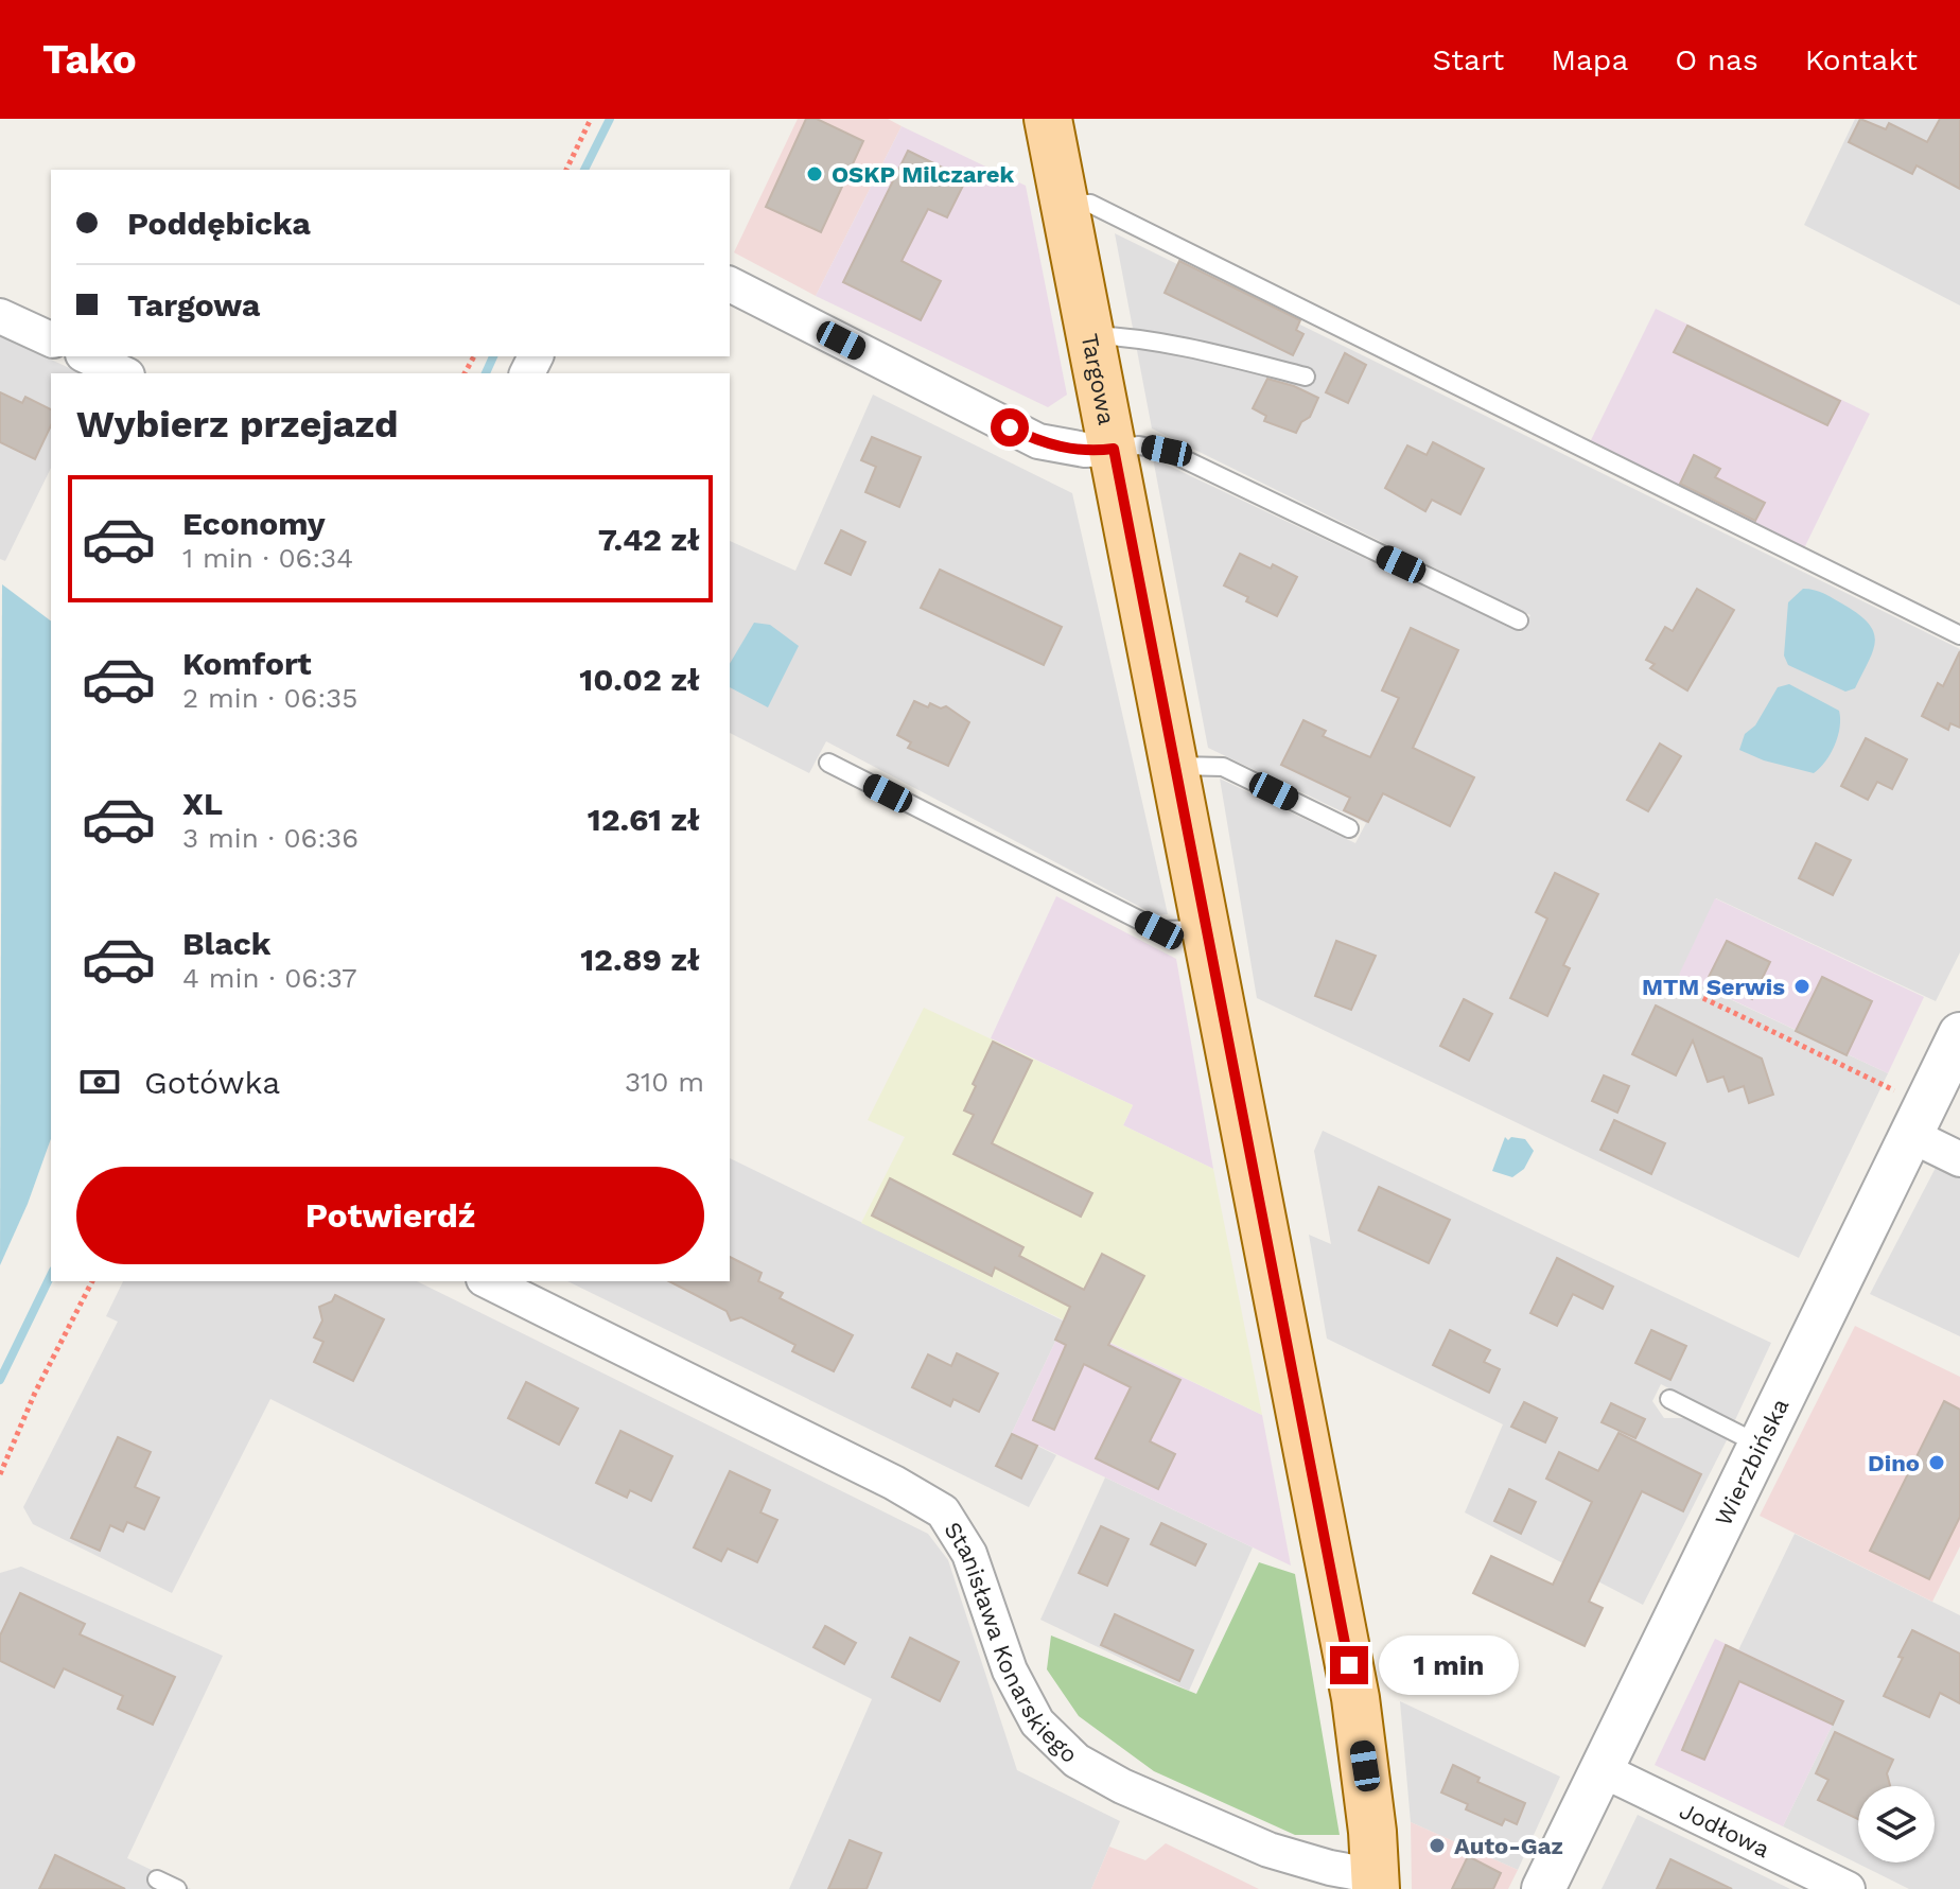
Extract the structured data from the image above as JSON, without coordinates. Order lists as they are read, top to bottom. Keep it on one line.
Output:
{"streets":{"main road":["Targowa"],"street":["Wierzbińska","Stanisława Konarskiego","Jodłowa"]},"crossings":[["Targowa","Stanisława Konarskiego"],["Wierzbińska","Jodłowa"]],"places":["OSKP Milczarek","MTM Serwis","Dino","Auto-Gaz"],"page":{"header":"Tako","nav":["Start","Mapa","O nas","Kontakt"],"banner":["Poddębicka","Targowa"],"heading":"Wybierz przejazd","list":[{"name":"Economy","note":"1 min · 06:34","value":"7.42 zł"},{"name":"Komfort","note":"2 min · 06:35","value":"10.02 zł"},{"name":"XL","note":"3 min · 06:36","value":"12.61 zł"},{"name":"Black","note":"4 min · 06:37","value":"12.89 zł"}],"pay":["Gotówka","310 m"],"buttons":"Potwierdź","bubble":"1 min"}}
